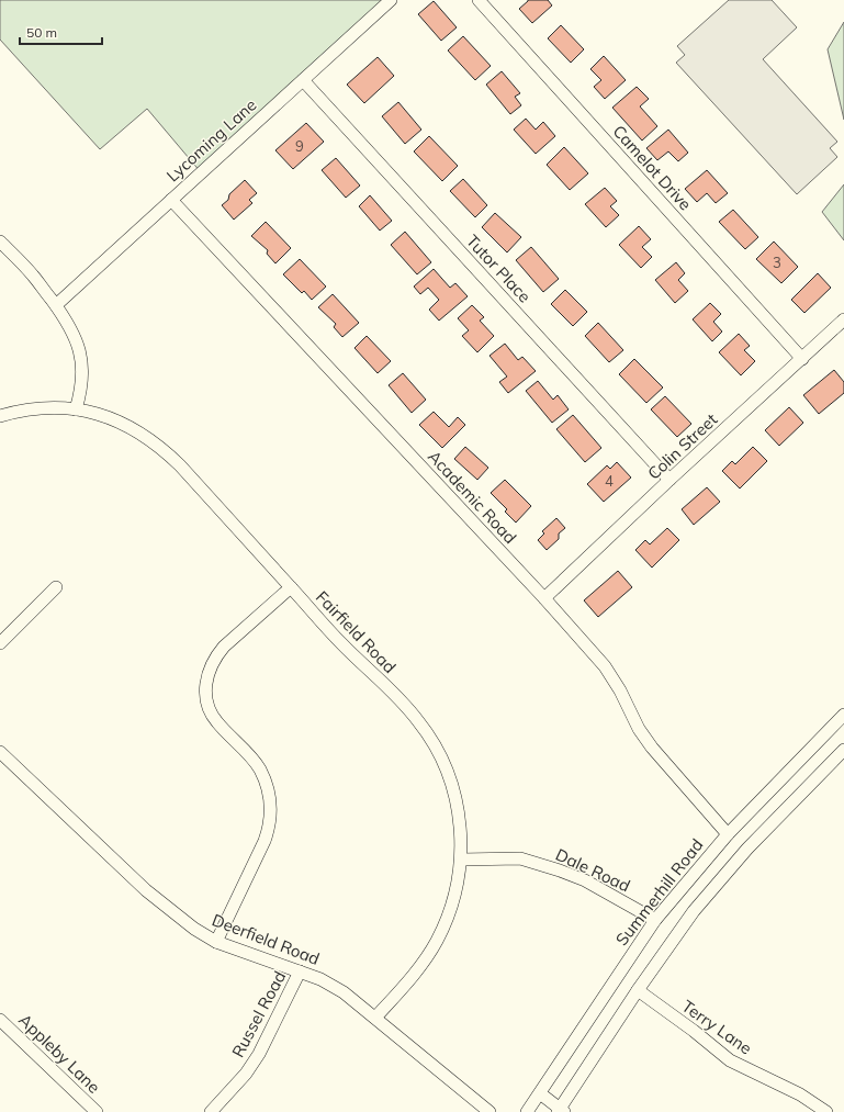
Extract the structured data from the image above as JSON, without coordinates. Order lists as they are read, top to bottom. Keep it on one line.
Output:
{"streets":{"street":["Lycoming Lane","Camelot Drive","Tutor Place","Colin Street","Academic Road","Fairfield Road","Dale Road","Summerhill Road","Deerfield Road","Russel Road","Terry Lane","Appleby Lane"]},"crossings":[["Lycoming Lane","Tutor Place"],["Lycoming Lane","Academic Road"],["Camelot Drive","Colin Street"],["Tutor Place","Colin Street"],["Colin Street","Academic Road"],["Academic Road","Summerhill Road"],["Fairfield Road","Dale Road"],["Fairfield Road","Deerfield Road"],["Dale Road","Summerhill Road"],["Deerfield Road","Russel Road"]],"house_numbers":["9","3","4"],"scale_bar":"50 m"}
